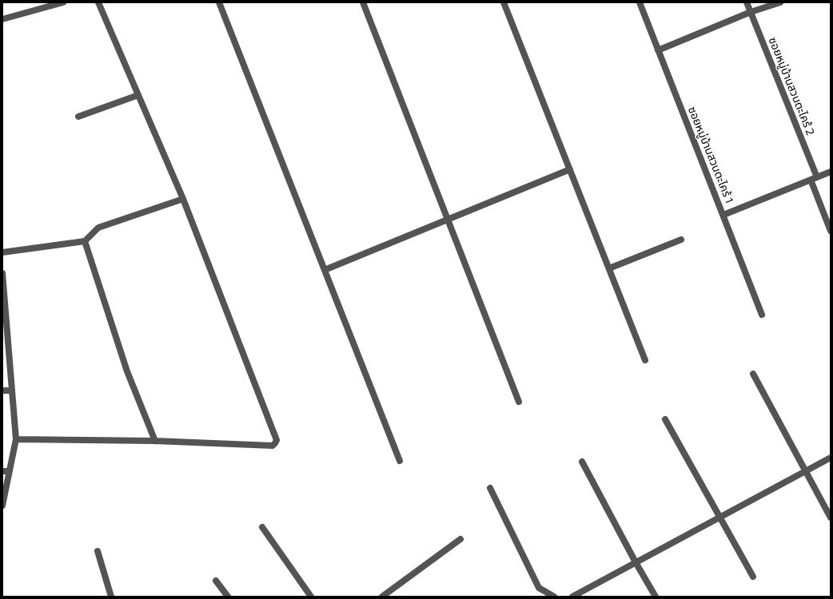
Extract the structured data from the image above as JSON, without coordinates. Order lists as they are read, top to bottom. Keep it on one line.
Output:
{"streets":{"street":["ซอยหมู่บ้านสวนตะไคร้ 2","ซอยหมู่บ้านสวนตะไคร้ 1"]}}
